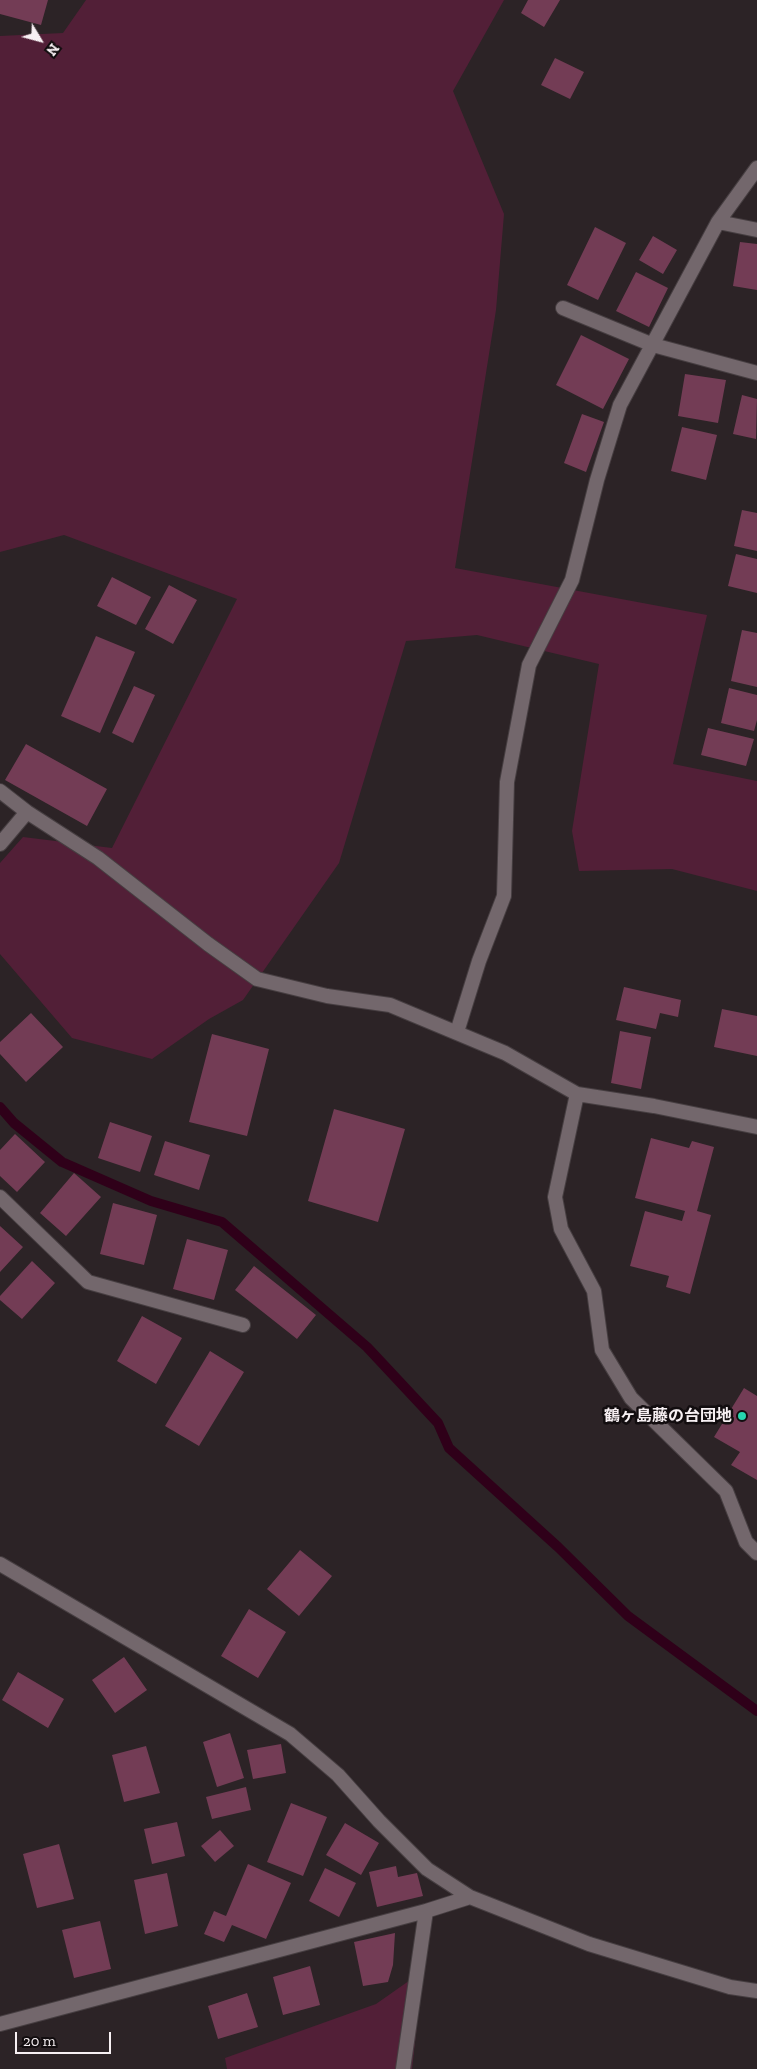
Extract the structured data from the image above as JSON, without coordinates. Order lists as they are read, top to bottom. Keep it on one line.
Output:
{"places":["鶴ヶ島藤の台団地"],"scale_bar":"20 m","north":"bottom right"}
